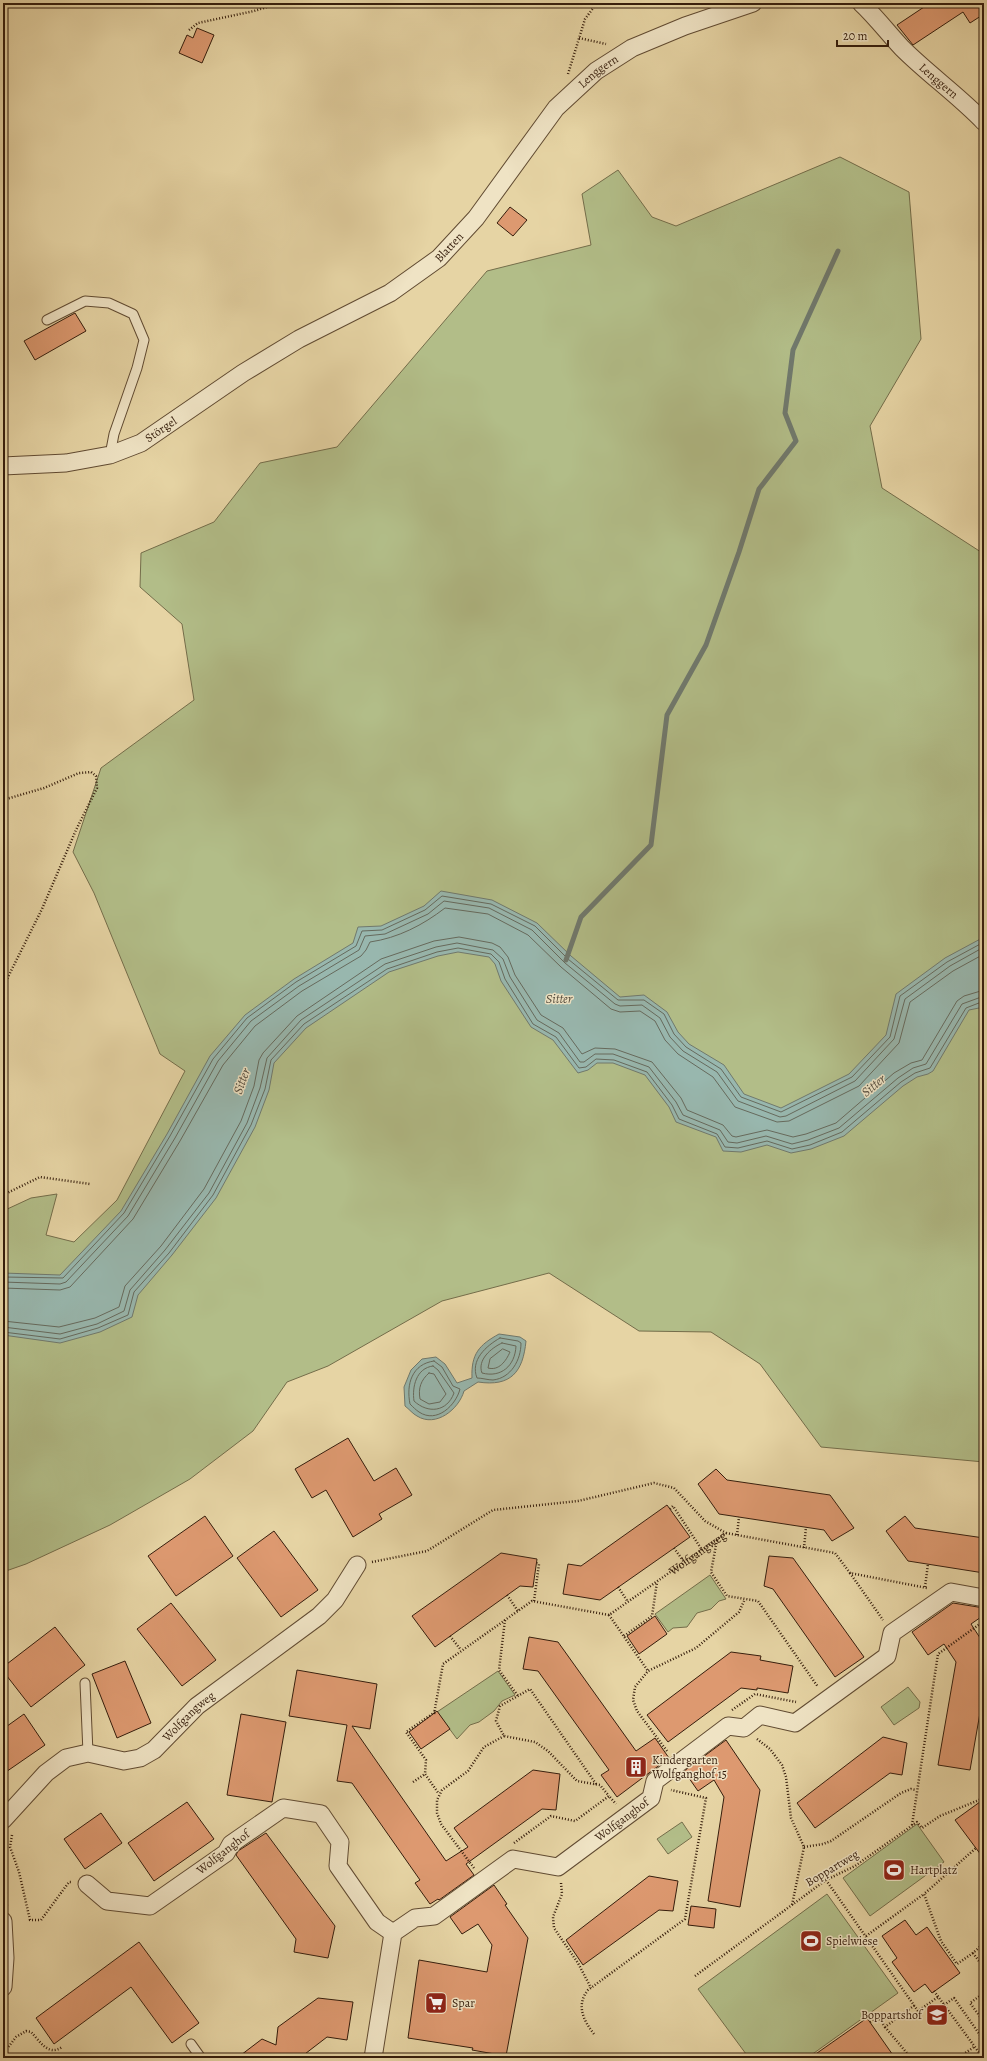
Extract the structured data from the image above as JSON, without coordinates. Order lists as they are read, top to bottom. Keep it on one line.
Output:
{"streets":{"street":["Lenggern","Blatten","Störgel","Wolfgangweg","Wolfganghof"],"path":["Boppartweg"]},"crossings":[["Lenggern","Blatten"],["Blatten","Störgel"]],"water":["Sitter"],"places":{"building":["Kindergarten Wolfganghof 15"],"sports":["Hartplatz","Spielwiese"],"supermarket":["Spar"],"school or university":["Boppartshof"]},"scale_bar":"20 m"}
